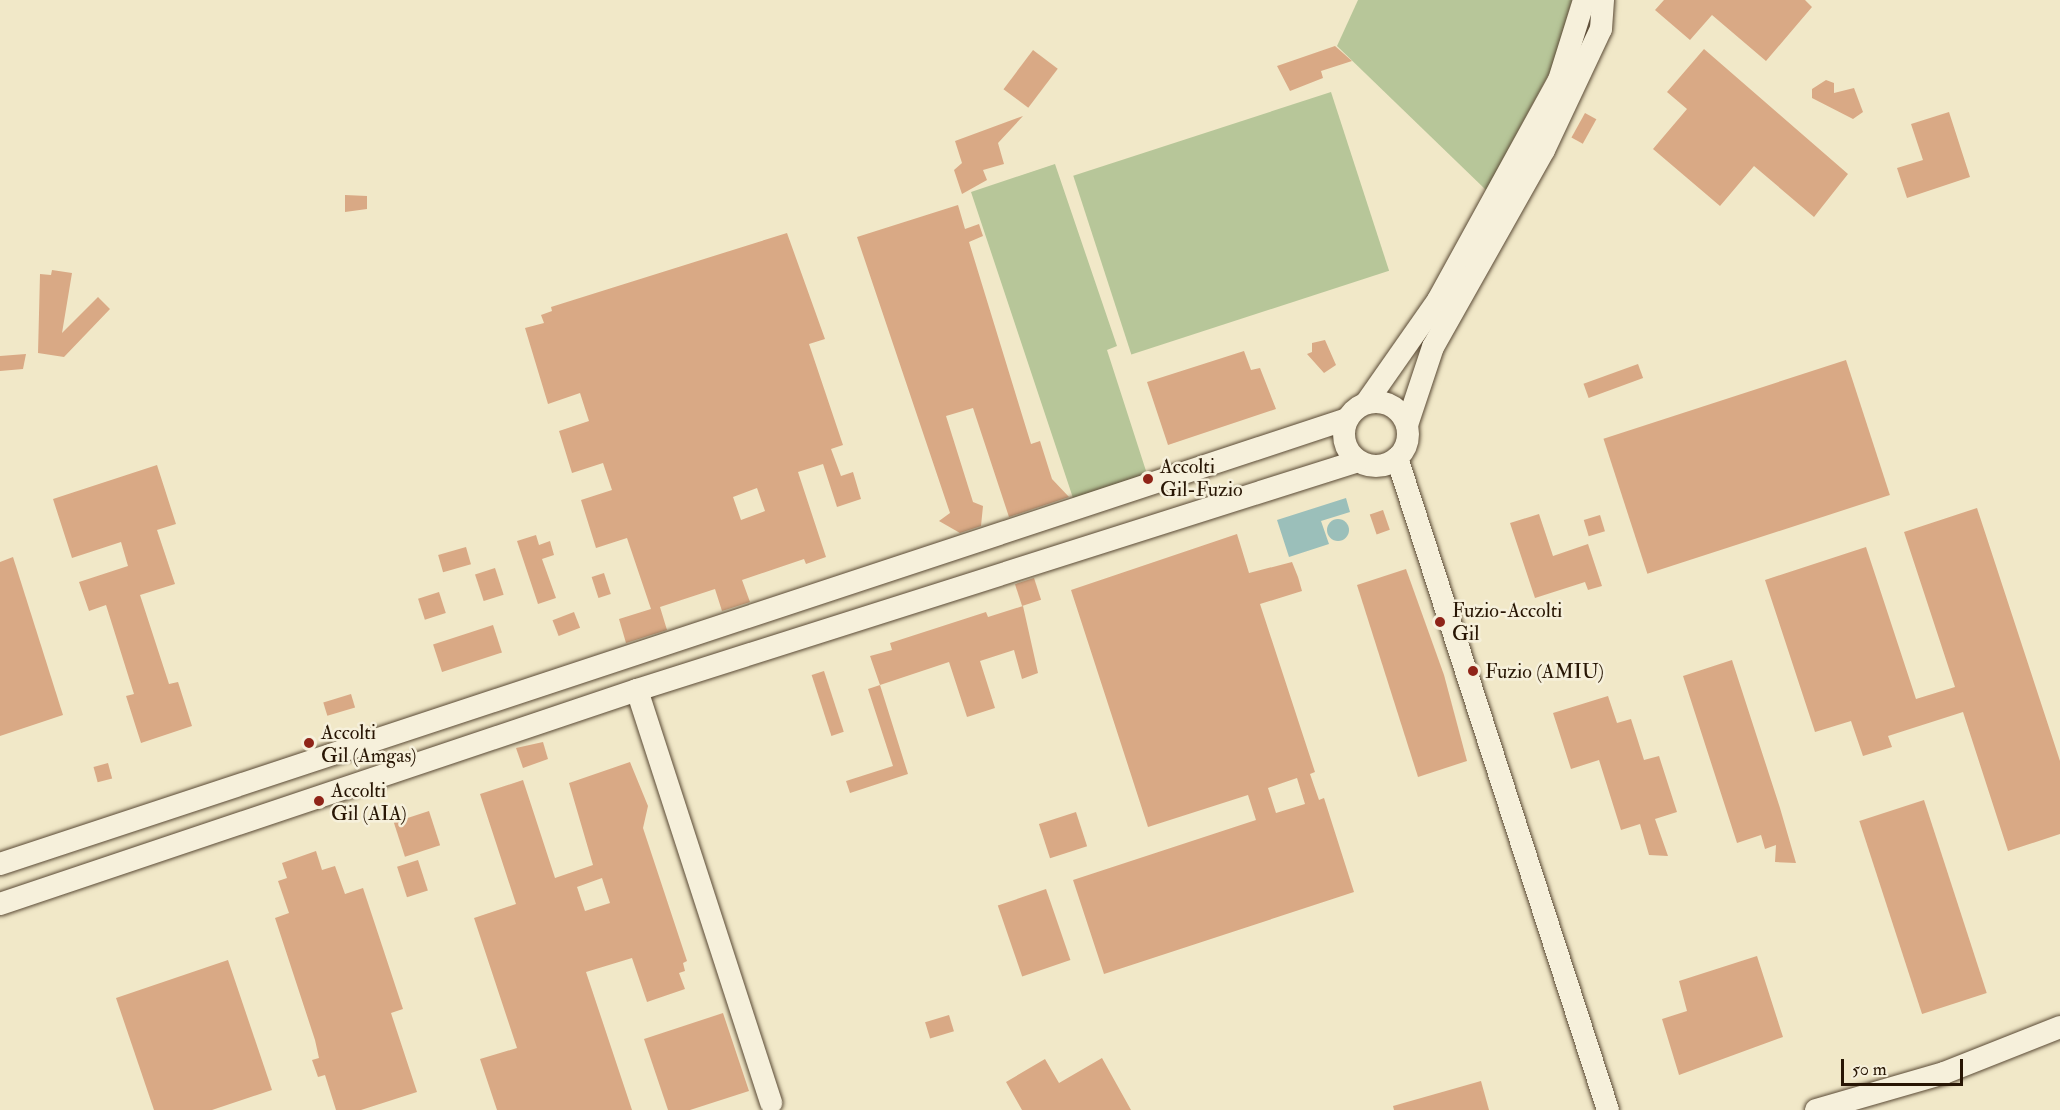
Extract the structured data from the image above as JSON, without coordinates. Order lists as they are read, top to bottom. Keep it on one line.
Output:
{"places":["Accolti Gil-Fuzio","Fuzio-Accolti Gil","Fuzio (AMIU)","Accolti Gil (Amgas)","Accolti Gil (AIA)"],"scale_bar":"50 m"}
